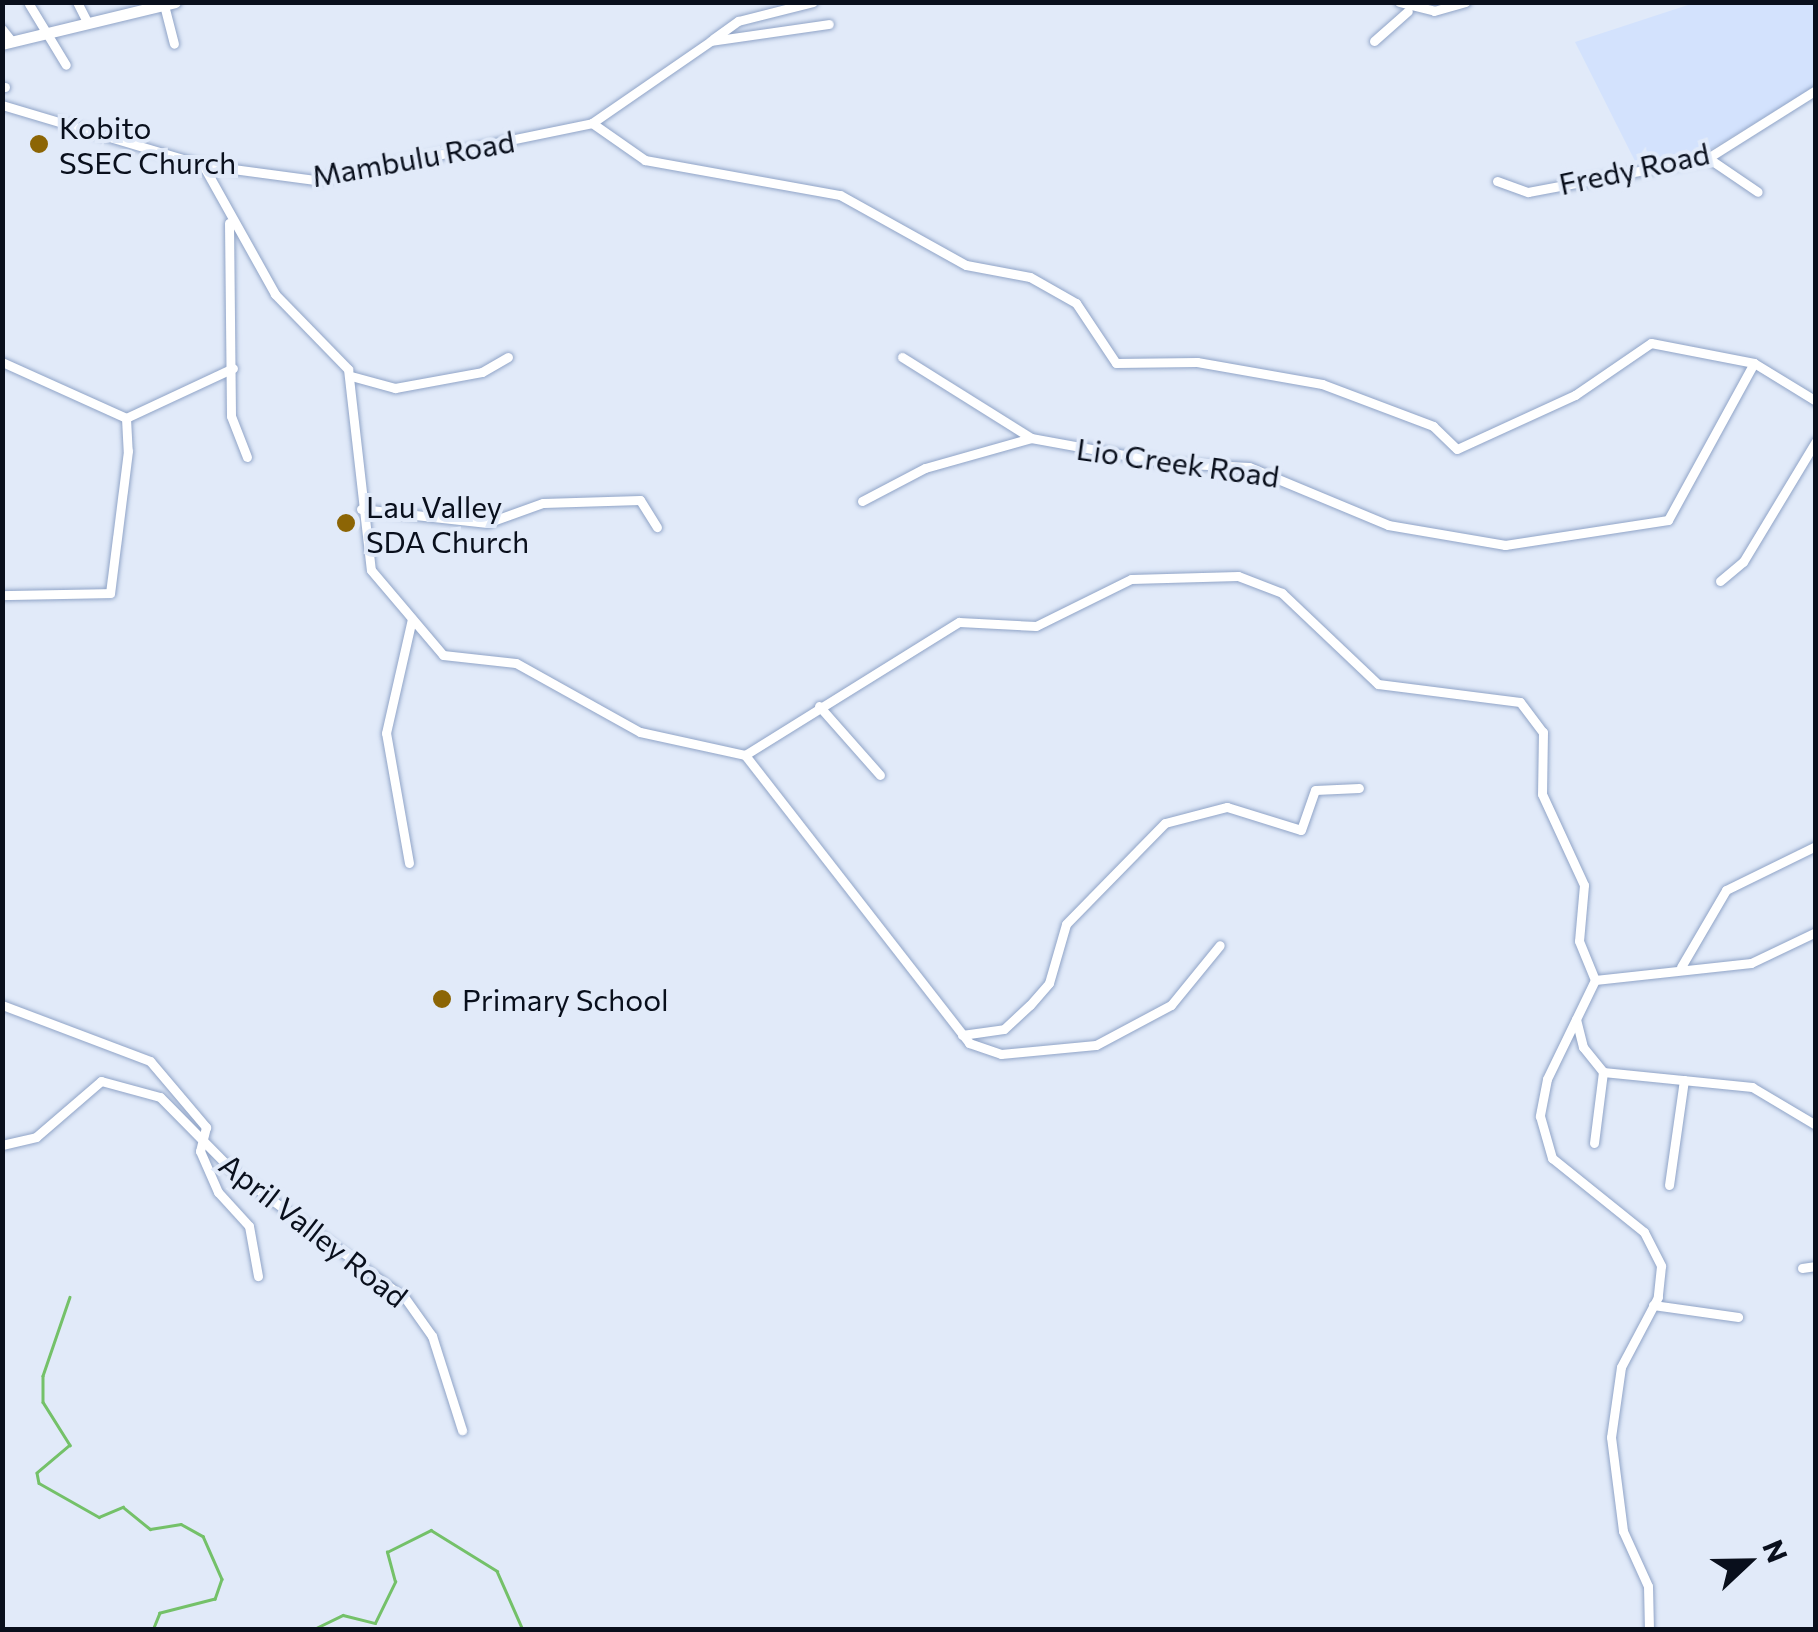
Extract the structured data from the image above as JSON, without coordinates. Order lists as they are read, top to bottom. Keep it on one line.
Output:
{"streets":{"street":["Mambulu Road","Fredy Road","Lio Creek Road","April Valley Road"]},"places":["Kobito SSEC Church","Lau Valley SDA Church","Primary School"],"north":"right"}
